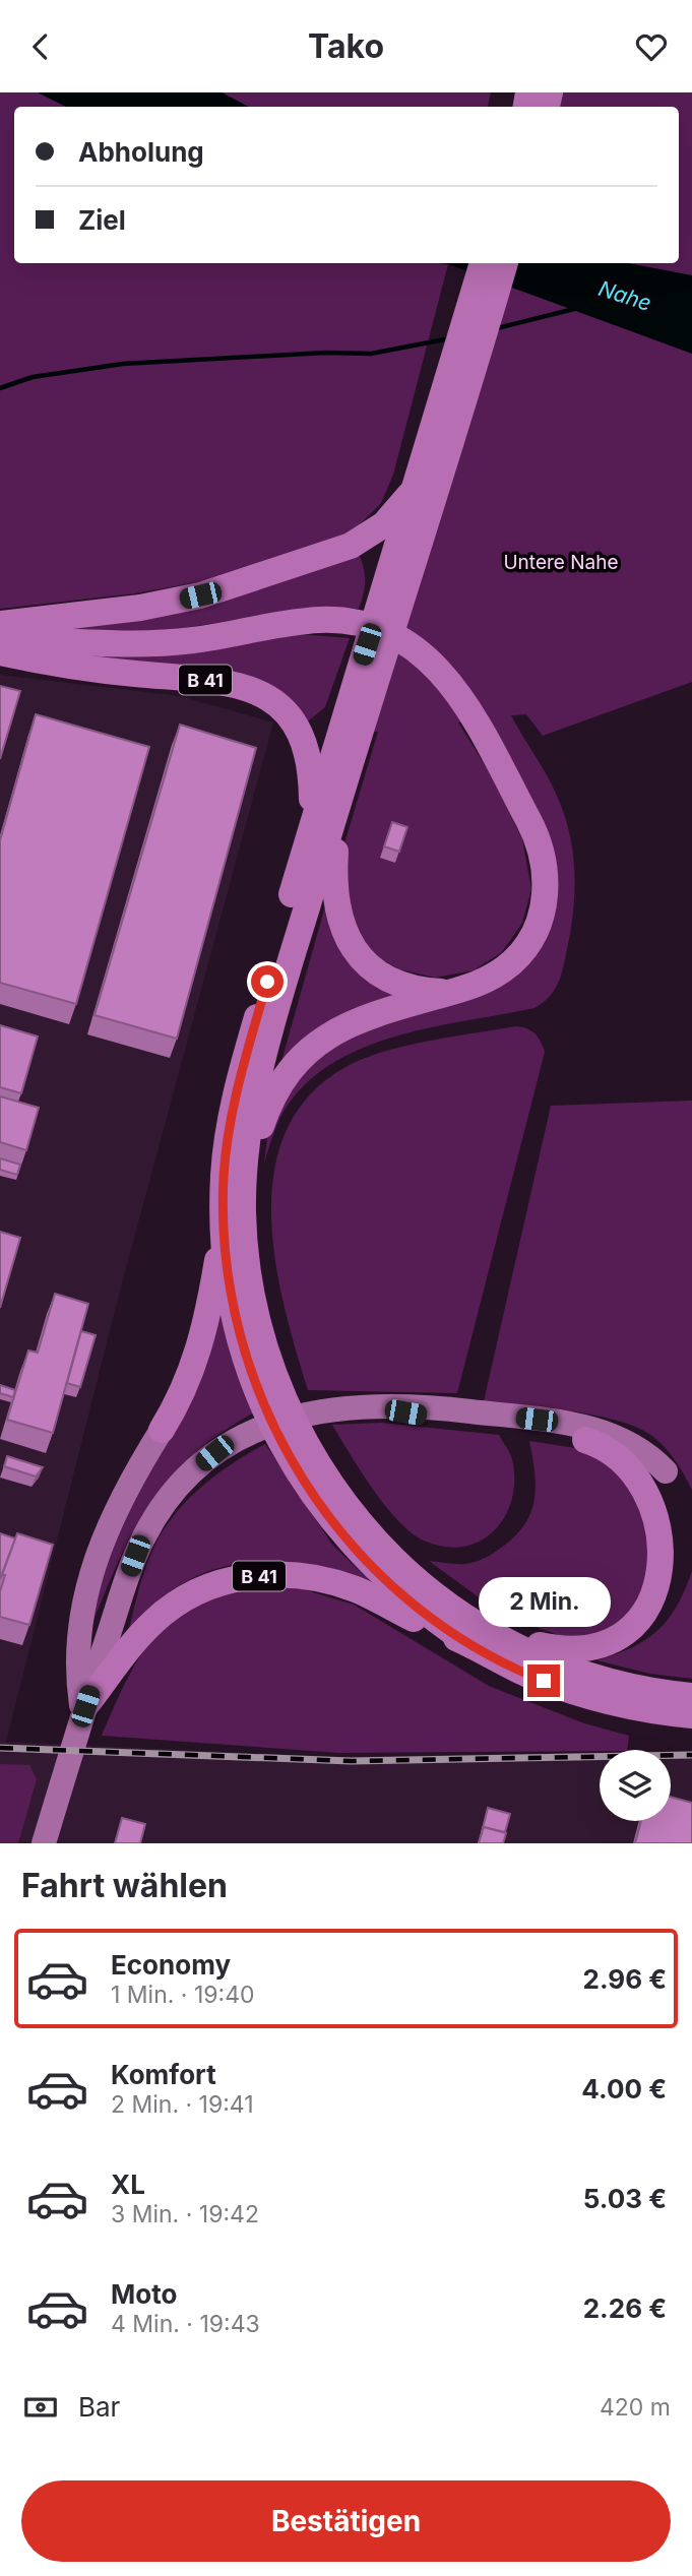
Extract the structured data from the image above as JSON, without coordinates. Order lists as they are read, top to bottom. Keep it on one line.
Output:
{"streets":{"highway":["B 41"]},"water":["Nahe"],"parks":["Untere Nahe"],"page":{"header":"Tako","banner":["Abholung","Ziel"],"bubble":"2 Min.","heading":"Fahrt wählen","list":[{"name":"Economy","note":"1 Min. · 19:40","value":"2.96 €"},{"name":"Komfort","note":"2 Min. · 19:41","value":"4.00 €"},{"name":"XL","note":"3 Min. · 19:42","value":"5.03 €"},{"name":"Moto","note":"4 Min. · 19:43","value":"2.26 €"}],"pay":["Bar","420 m"],"buttons":"Bestätigen"}}
